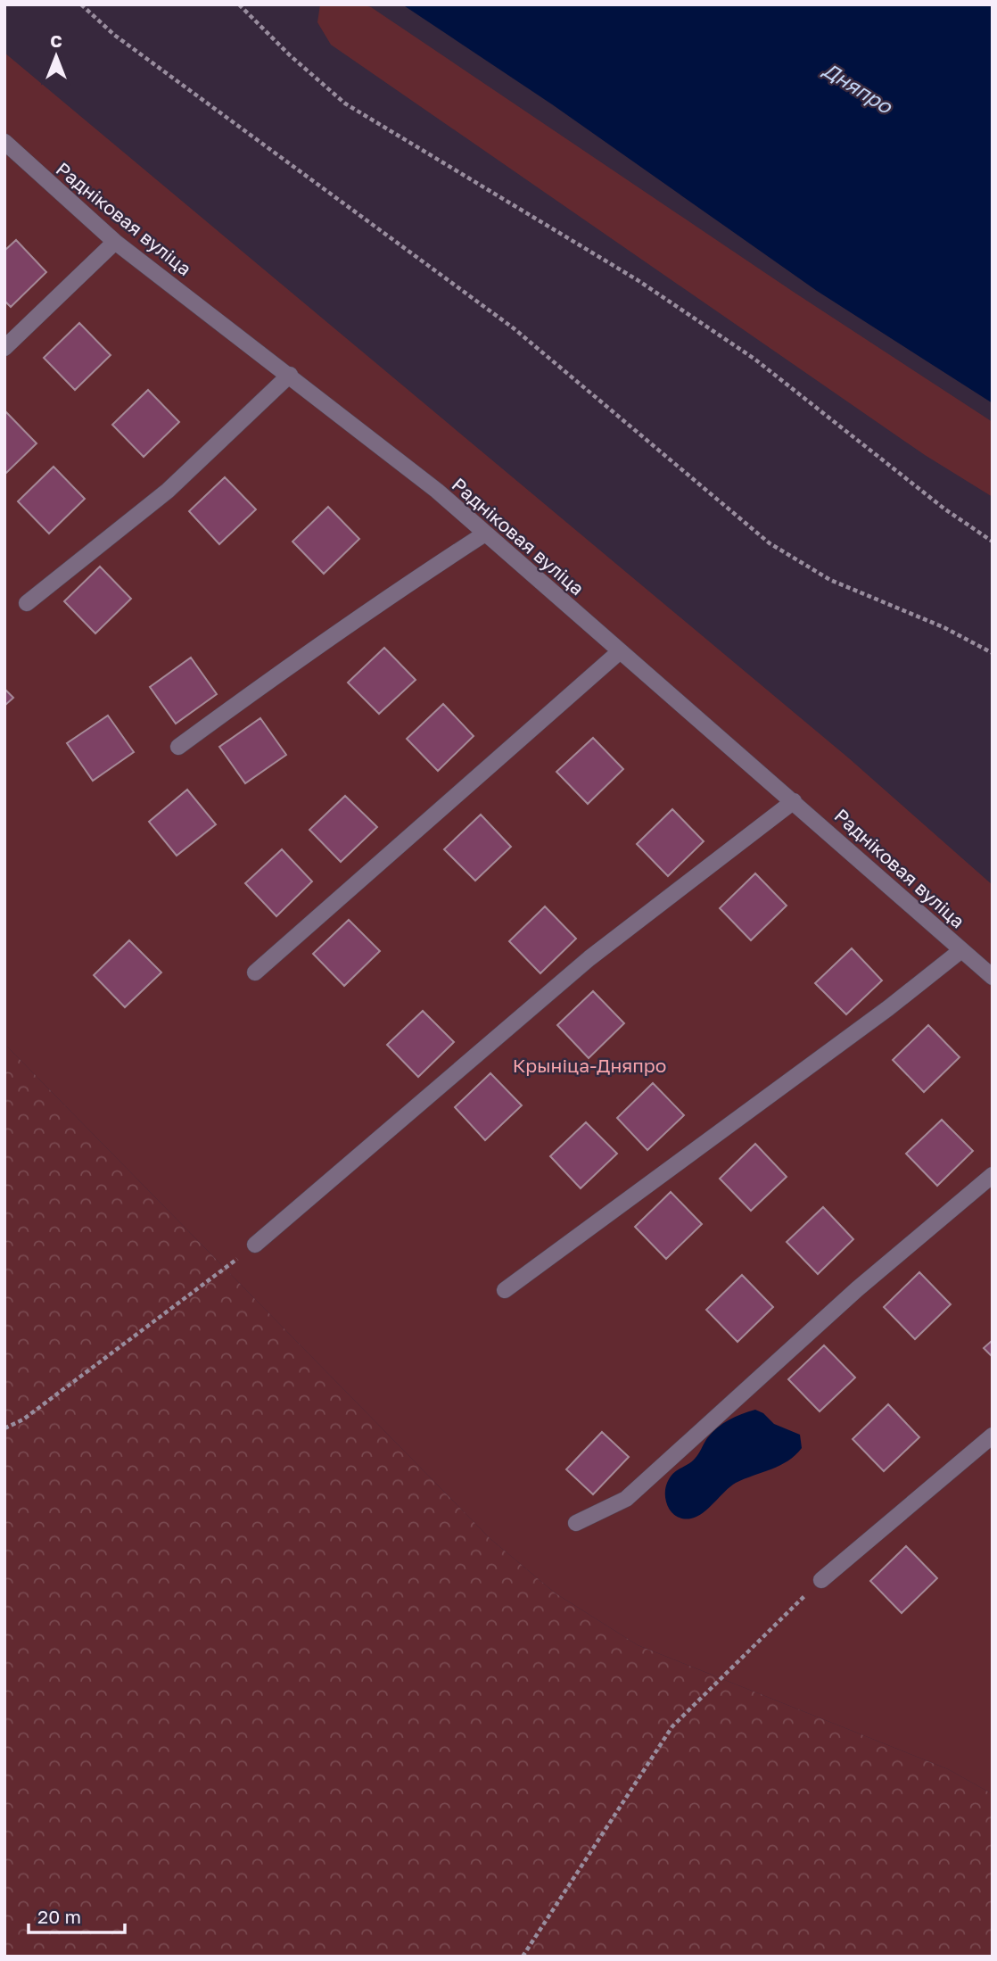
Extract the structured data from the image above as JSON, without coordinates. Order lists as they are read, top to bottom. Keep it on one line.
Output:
{"streets":{"street":["Радніковая вуліца"]},"water":["Дняпро"],"parks":["Крыніца-Дняпро"],"scale_bar":"20 m","north":"top"}
